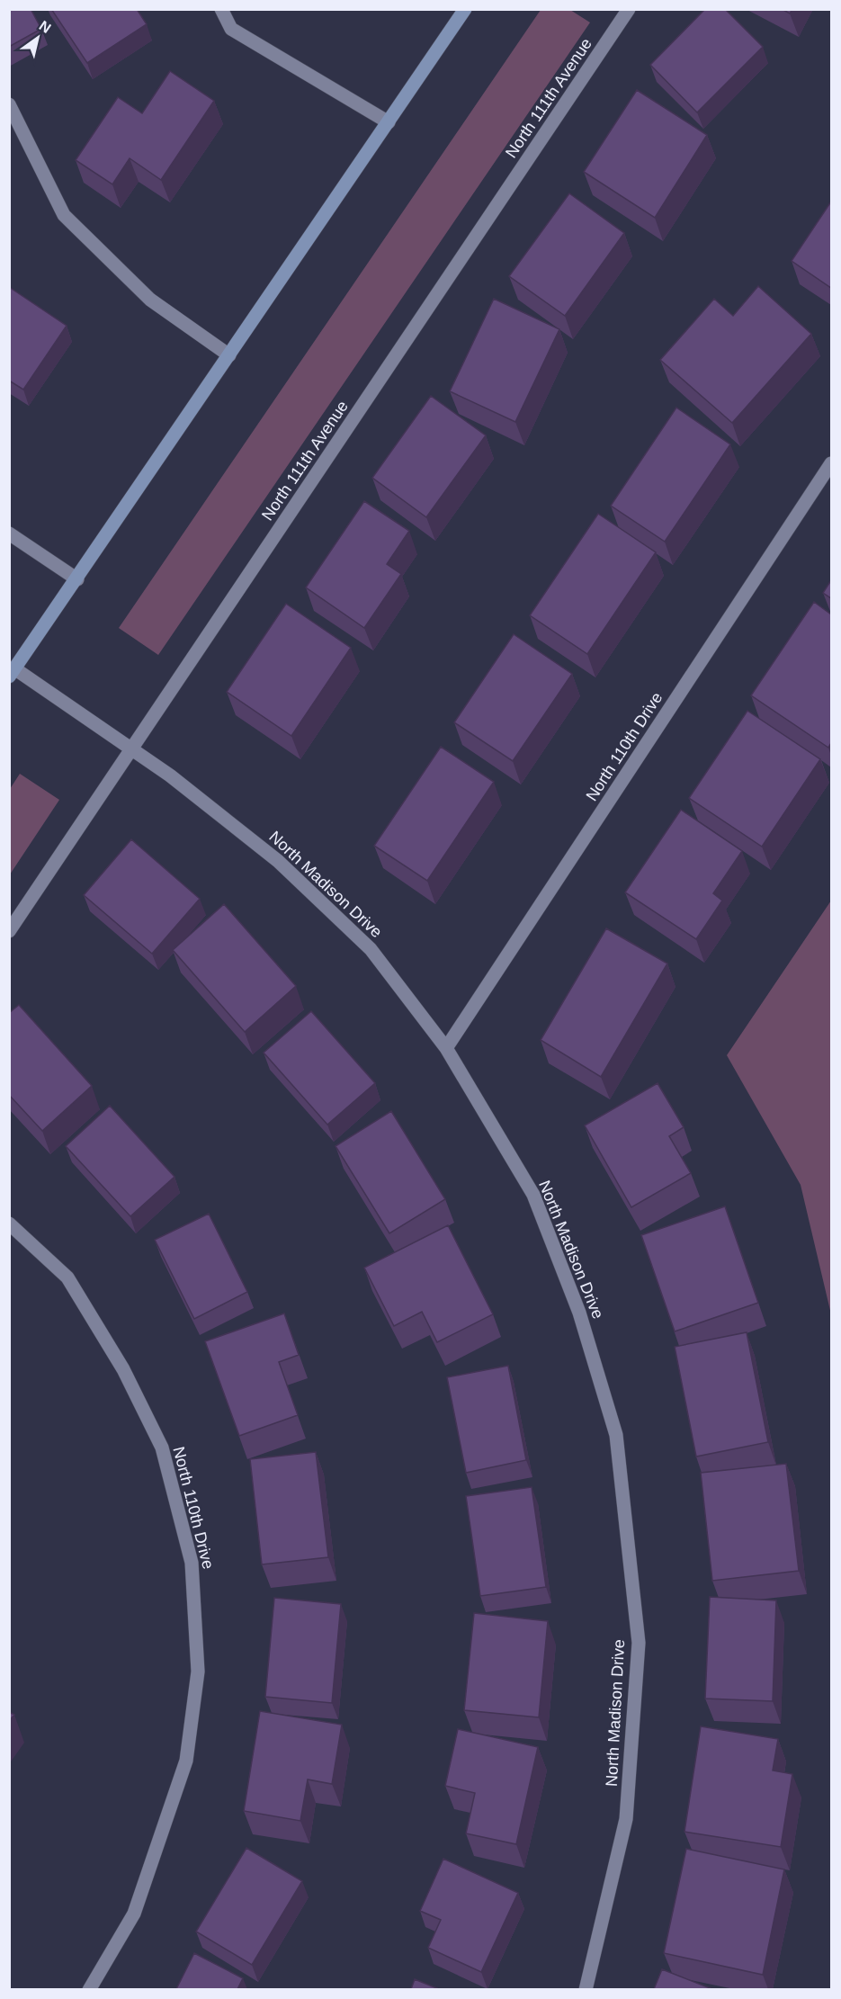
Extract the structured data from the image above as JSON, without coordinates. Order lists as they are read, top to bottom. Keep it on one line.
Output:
{"streets":{"street":["North 111th Avenue","North 110th Drive","North Madison Drive"]},"crossings":[["North 111th Avenue","North Madison Drive"],["North 110th Drive","North Madison Drive"]],"north":"top right"}
